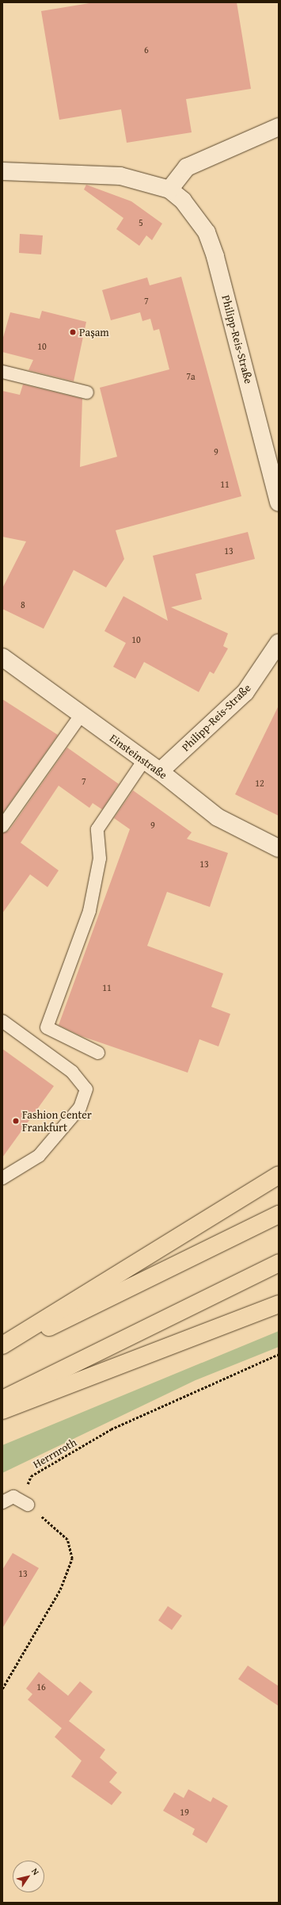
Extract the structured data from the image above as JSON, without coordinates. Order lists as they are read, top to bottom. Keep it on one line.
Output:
{"streets":{"street":["Philipp-Reis-Straße","Einsteinstraße"],"path":["Herrnroth"]},"crossings":[["Philipp-Reis-Straße","Einsteinstraße"]],"places":["Paşam","Fashion Center Frankfurt"],"house_numbers":["6","5","7","10","7a","9","11","13","8","10","7","12","9","13","11","13","16","19"],"north":"top right"}
